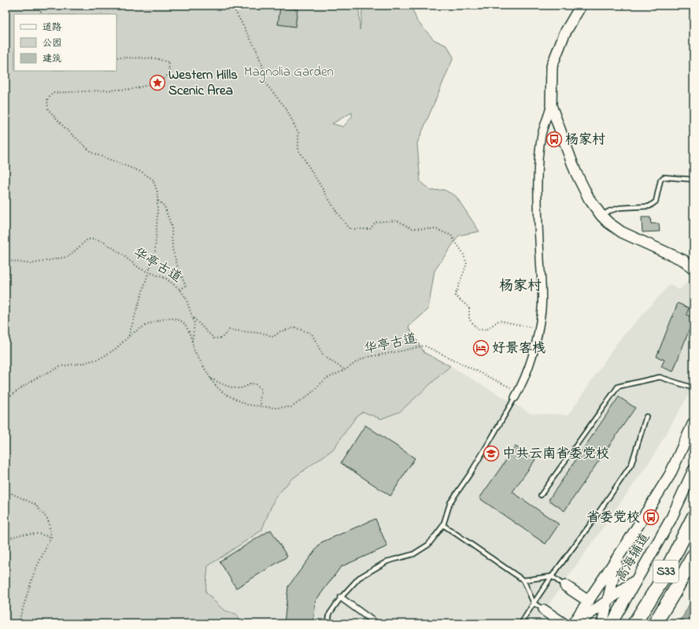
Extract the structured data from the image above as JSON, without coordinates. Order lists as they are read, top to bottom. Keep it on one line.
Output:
{"streets":{"highway":["S33"],"main road":["高海辅道"],"path":["华亭古道"]},"districts":["杨家村"],"parks":["Magnolia Garden"],"places":{"place":["Western Hills Scenic Area"],"bus stop":["杨家村","省委党校"],"hotel":["好景客栈"],"school or university":["中共云南省委党校"]},"legend":["道路","公园","建筑"]}
